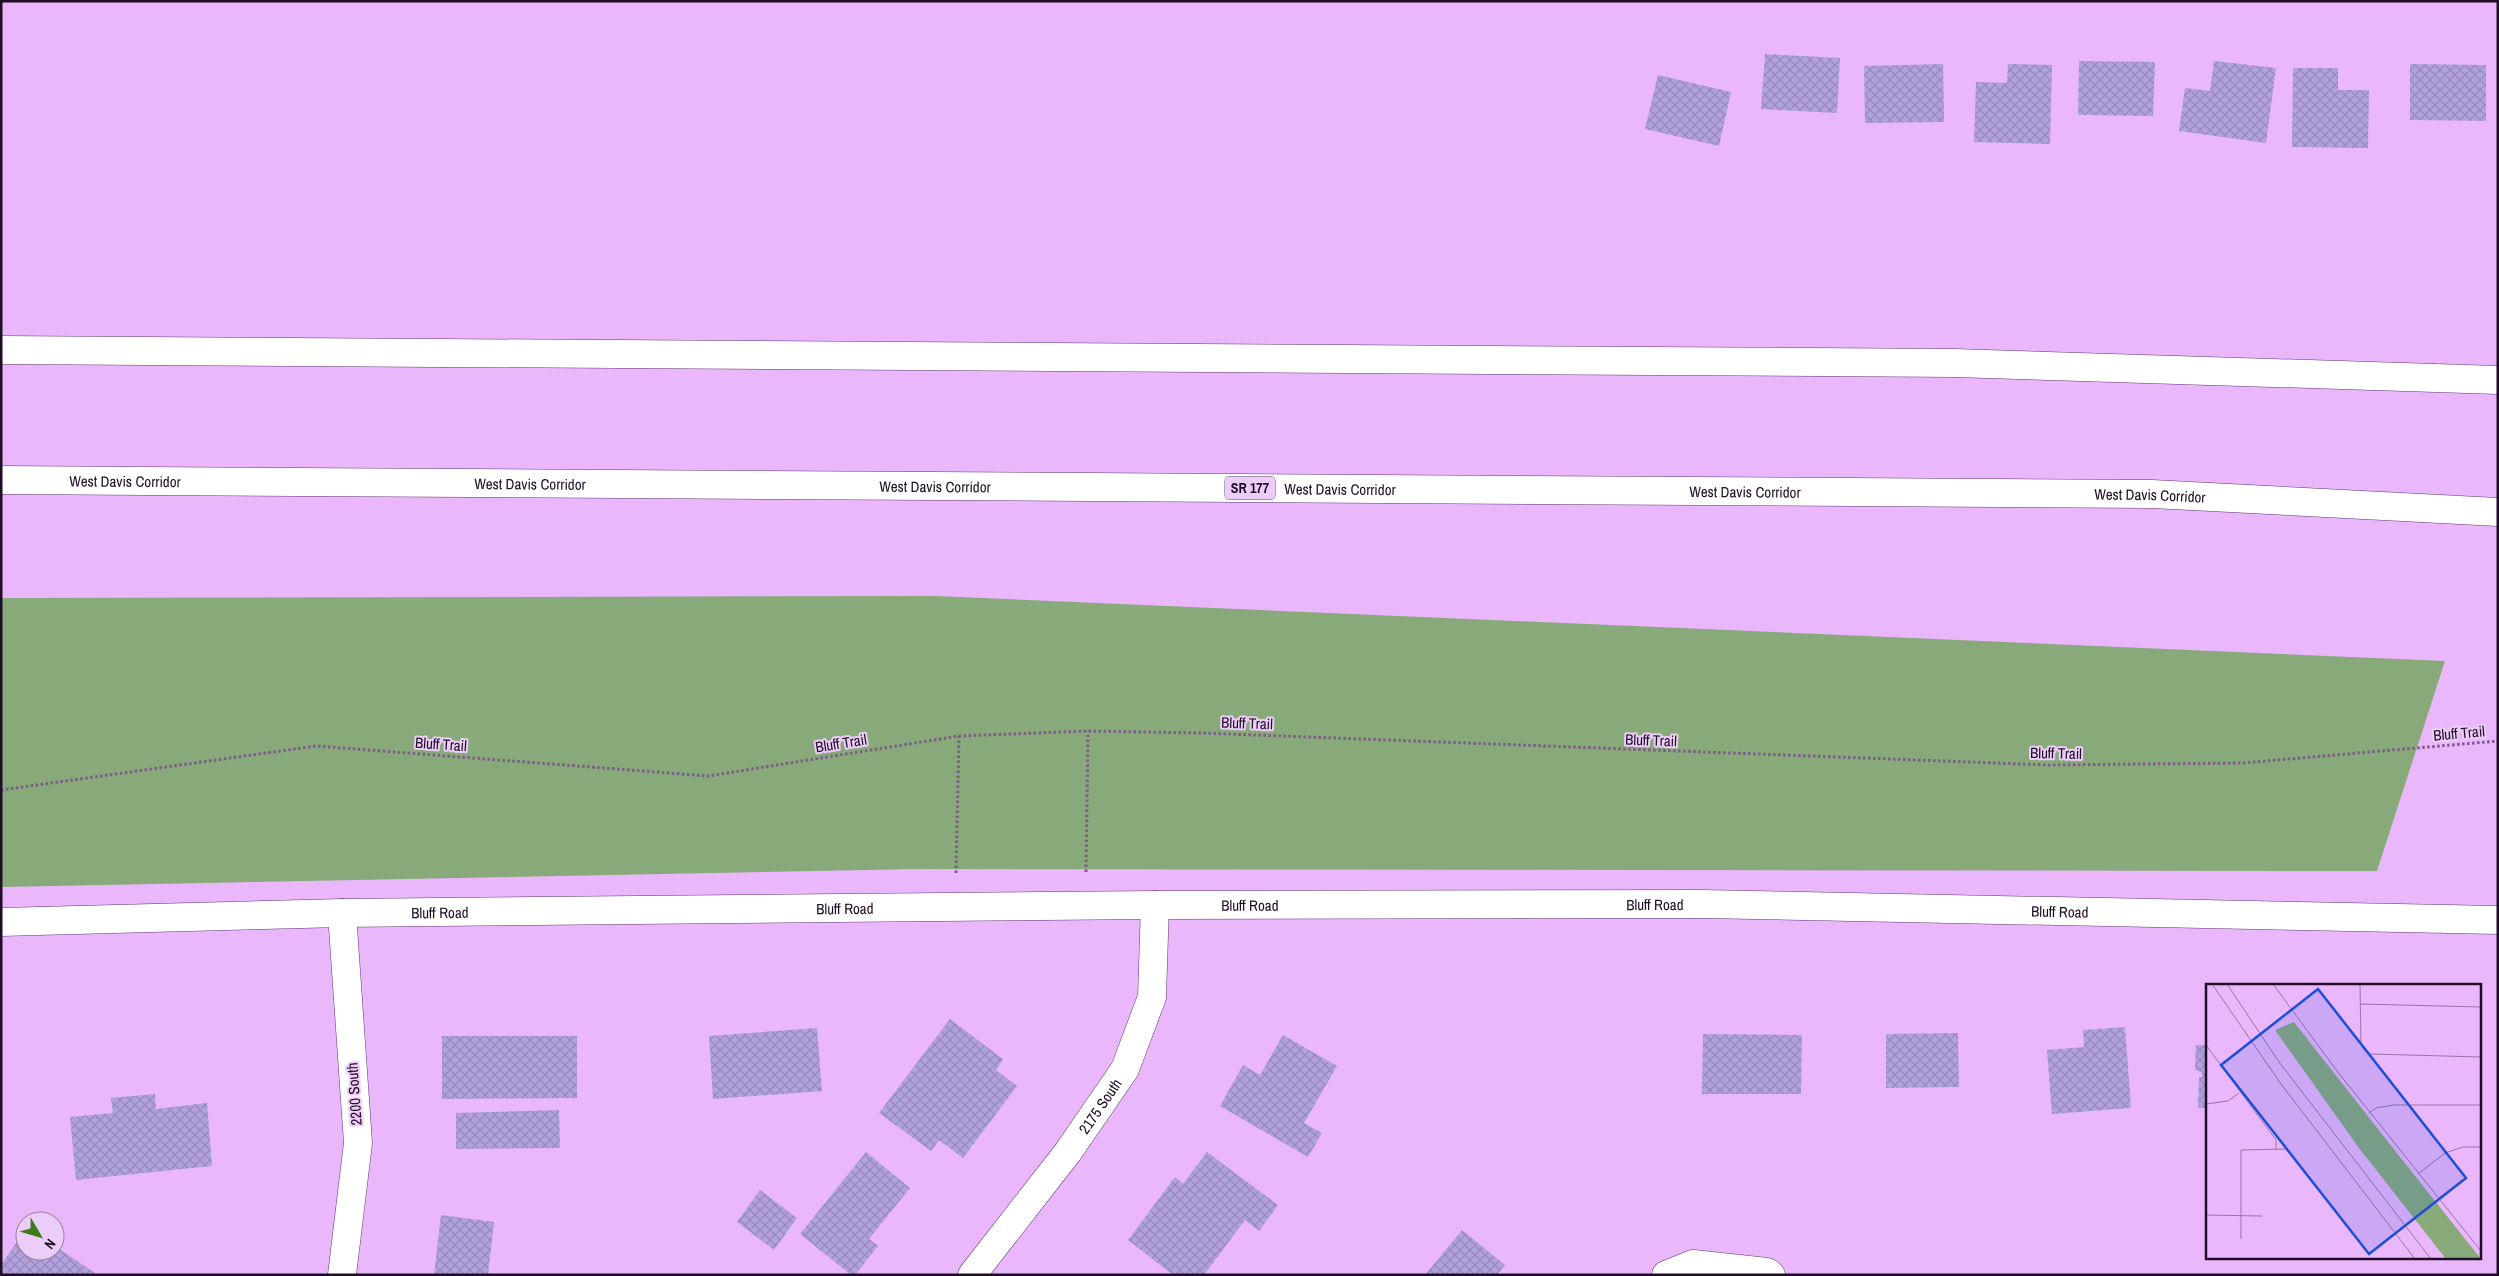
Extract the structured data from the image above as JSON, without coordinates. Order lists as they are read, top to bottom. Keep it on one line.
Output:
{"streets":{"main road":["West Davis Corridor","SR 177","Bluff Road","2200 South","2175 South"],"path":["Bluff Trail"]},"crossings":[["Bluff Road","2200 South"],["Bluff Road","2175 South"]],"north":"bottom right"}
